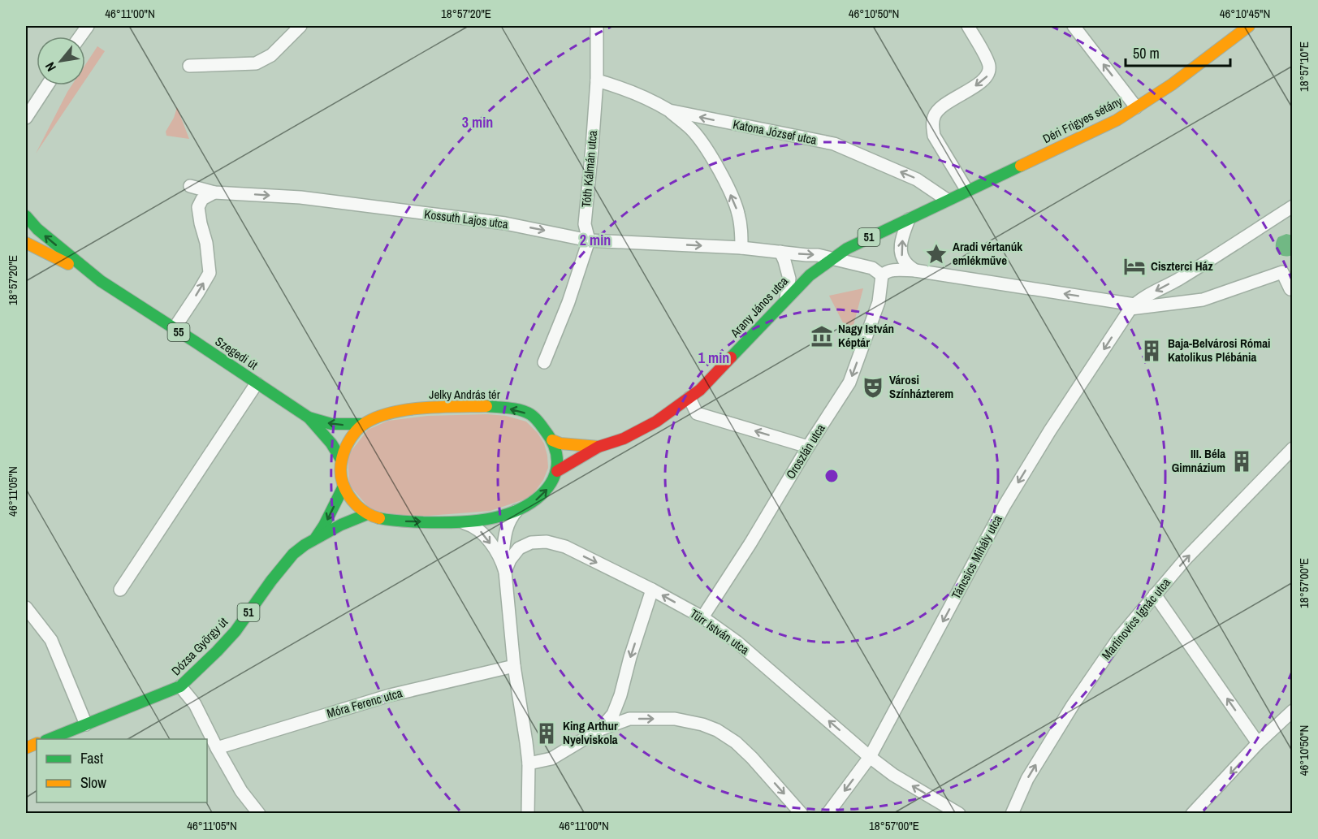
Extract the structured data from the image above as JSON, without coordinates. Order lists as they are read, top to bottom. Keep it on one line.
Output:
{"streets":{"main road":["Déri Frigyes sétány","51","Arany János utca","55","Szegedi út","Jelky András tér","Dózsa György út"],"street":["Katona József utca","Tóth Kálmán utca","Kossuth Lajos utca","Oroszlán utca","Táncsics Mihály utca","Martinovics Ignác utca","Türr István utca","Móra Ferenc utca"]},"crossings":[["Déri Frigyes sétány","Arany János utca"],["Katona József utca","Tóth Kálmán utca"],["Katona József utca","Arany János utca"],["Tóth Kálmán utca","Kossuth Lajos utca"],["Kossuth Lajos utca","Arany János utca"],["Kossuth Lajos utca","Oroszlán utca"],["51","Arany János utca"],["51","Jelky András tér"],["51","Dózsa György út"],["Arany János utca","Jelky András tér"],["55","Szegedi út"],["55","Jelky András tér"],["Szegedi út","Jelky András tér"],["Oroszlán utca","Türr István utca"],["Táncsics Mihály utca","Türr István utca"]],"one_way":["Katona József utca","Kossuth Lajos utca","Jelky András tér","Oroszlán utca","Táncsics Mihály utca","Martinovics Ignác utca"],"places":{"place":["Aradi vértanúk emlékműve"],"hotel":["Ciszterci Ház"],"museum":["Nagy István Képtár"],"building":["Baja-Belvárosi Római Katolikus Plébánia","III. Béla Gimnázium","King Arthur Nyelviskola"],"theatre":["Városi Színházterem"]},"legend":["Fast","Slow"],"scale_bar":"50 m","north":"bottom left","coordinates":["46°11'00\"N","18°57'20\"E","46°10'50\"N","46°10'45\"N","18°57'10\"E","46°11'05\"N","18°57'00\"E"],"rings":["3 min","2 min","1 min"]}
